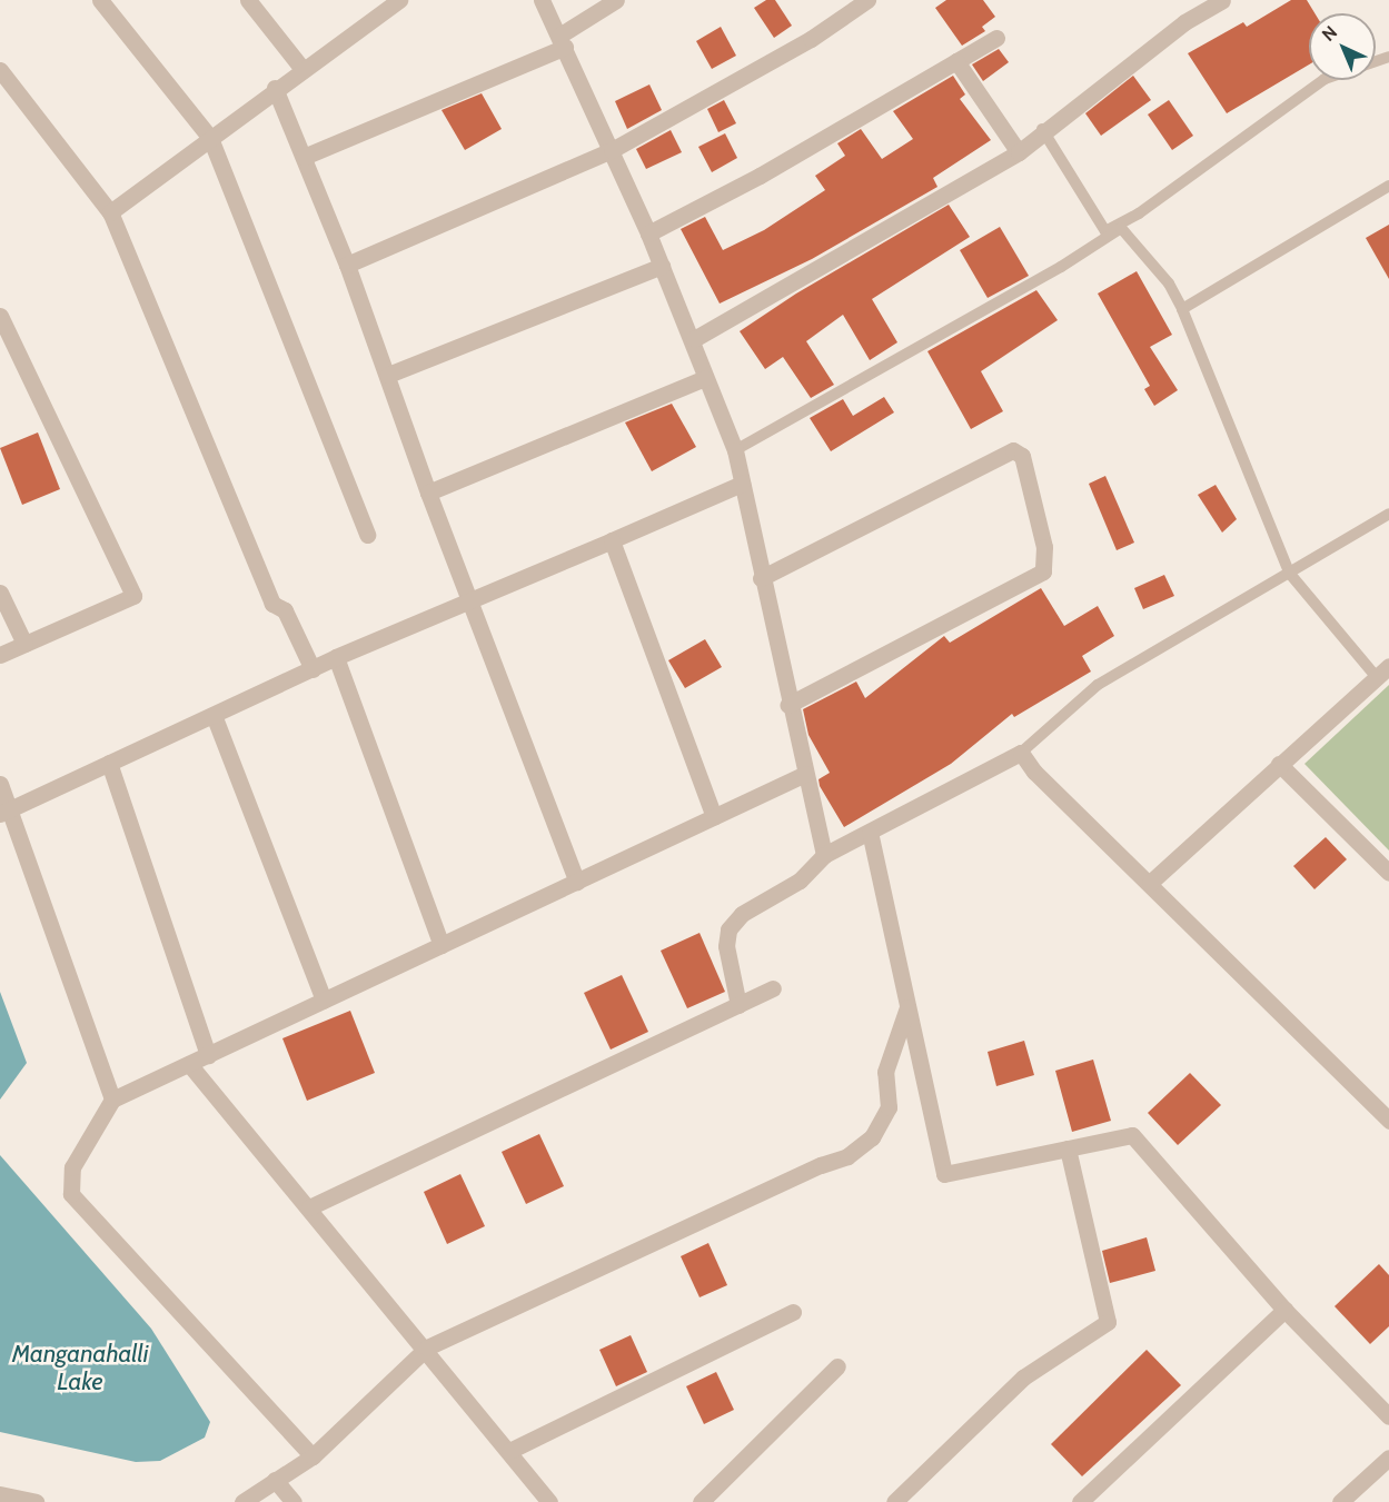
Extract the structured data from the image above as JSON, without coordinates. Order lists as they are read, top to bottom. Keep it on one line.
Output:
{"water":["Manganahalli Lake"],"north":"top left"}
